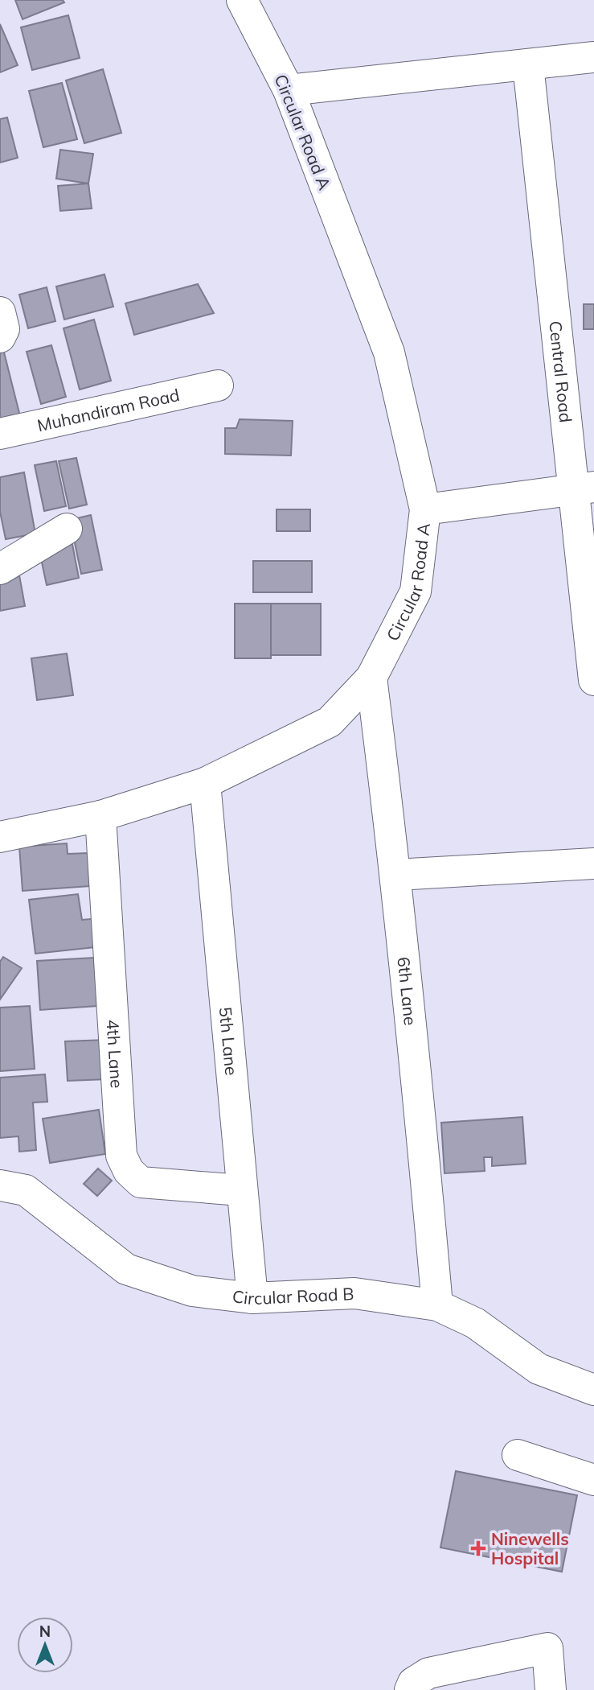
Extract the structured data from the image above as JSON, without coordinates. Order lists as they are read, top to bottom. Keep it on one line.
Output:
{"streets":{"street":["Circular Road A","Central Road","Muhandiram Road","6th Lane","5th Lane","4th Lane","Circular Road B"]},"crossings":[["Circular Road A","6th Lane"],["Circular Road A","5th Lane"],["Circular Road A","4th Lane"],["6th Lane","Circular Road B"],["5th Lane","4th Lane"],["5th Lane","Circular Road B"]],"places":{"health":["Ninewells Hospital"]},"north":"top"}
